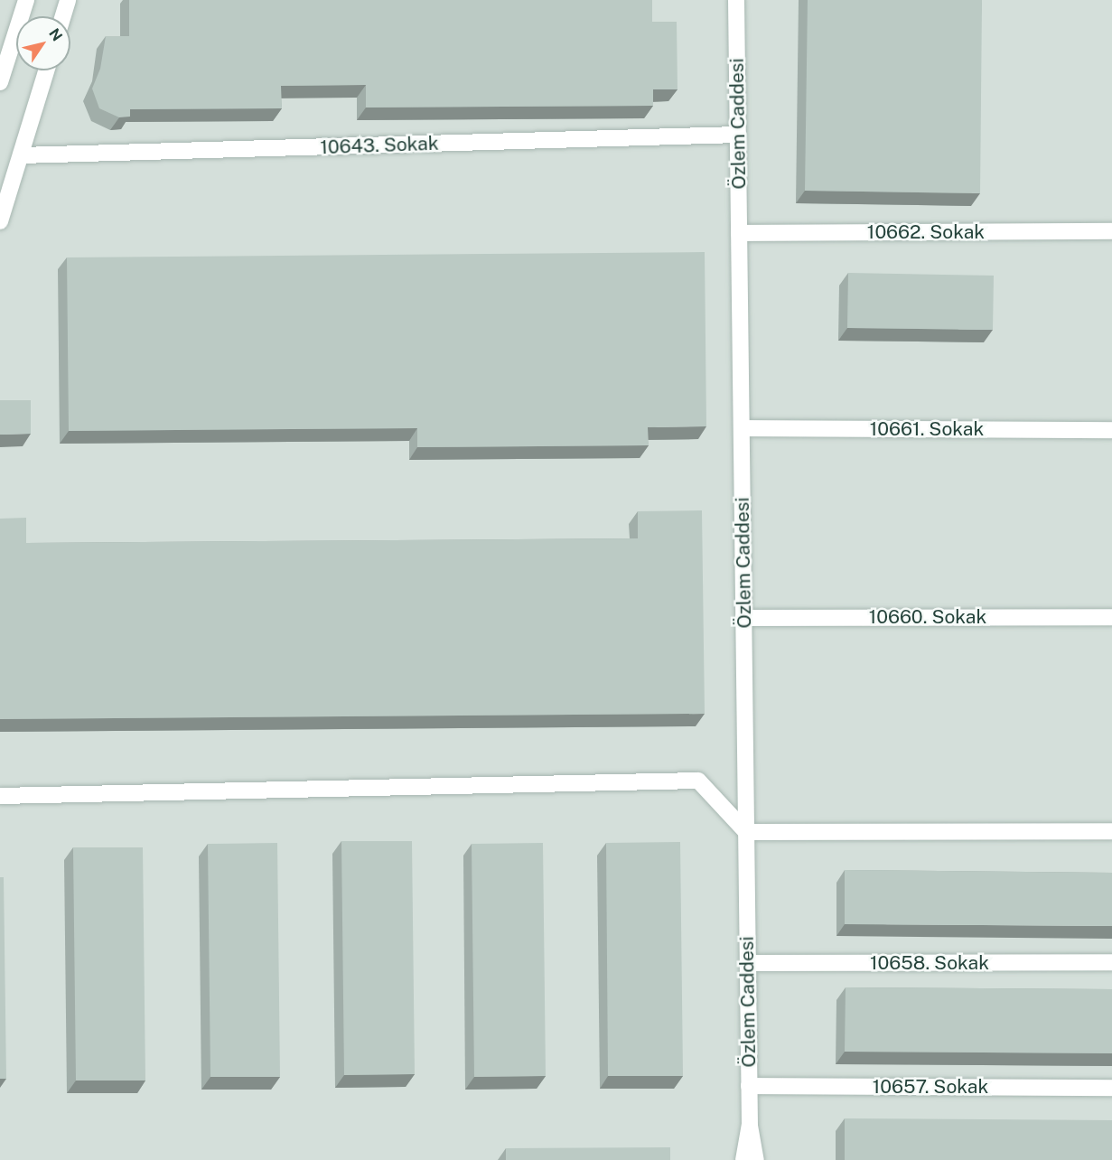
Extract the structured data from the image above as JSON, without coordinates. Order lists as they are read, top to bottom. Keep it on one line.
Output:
{"streets":{"street":["Özlem Caddesi","10643. Sokak","10662. Sokak","10661. Sokak","10660. Sokak","10658. Sokak","10657. Sokak"]},"crossings":[["Özlem Caddesi","10643. Sokak"],["Özlem Caddesi","10662. Sokak"],["Özlem Caddesi","10661. Sokak"],["Özlem Caddesi","10660. Sokak"],["Özlem Caddesi","10658. Sokak"],["Özlem Caddesi","10657. Sokak"]],"north":"top right"}
